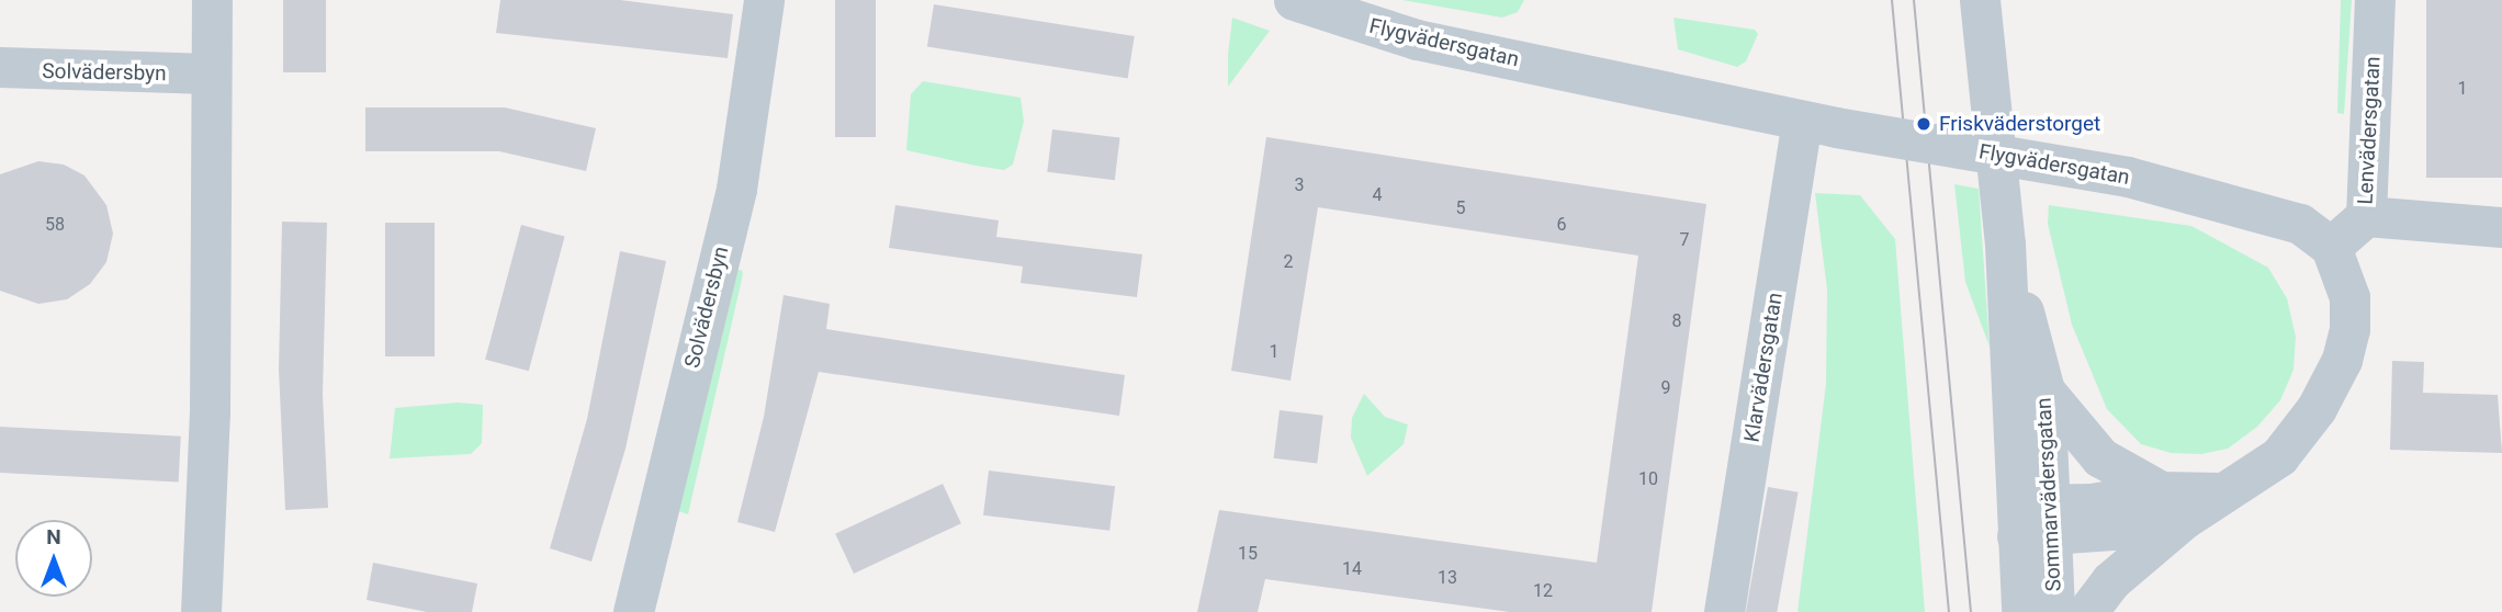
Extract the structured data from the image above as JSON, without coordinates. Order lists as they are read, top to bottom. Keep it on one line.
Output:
{"streets":{"street":["Flygvädersgatan","Solvädersbyn","Lenvädersgatan","Klarvädersgatan","Sommarvädersgatan"]},"crossings":[["Flygvädersgatan","Lenvädersgatan"],["Flygvädersgatan","Klarvädersgatan"]],"places":["Friskväderstorget"],"house_numbers":["1","3","4","5","58","6","7","2","8","1","9","10","15","14","13","12"],"north":"top"}
